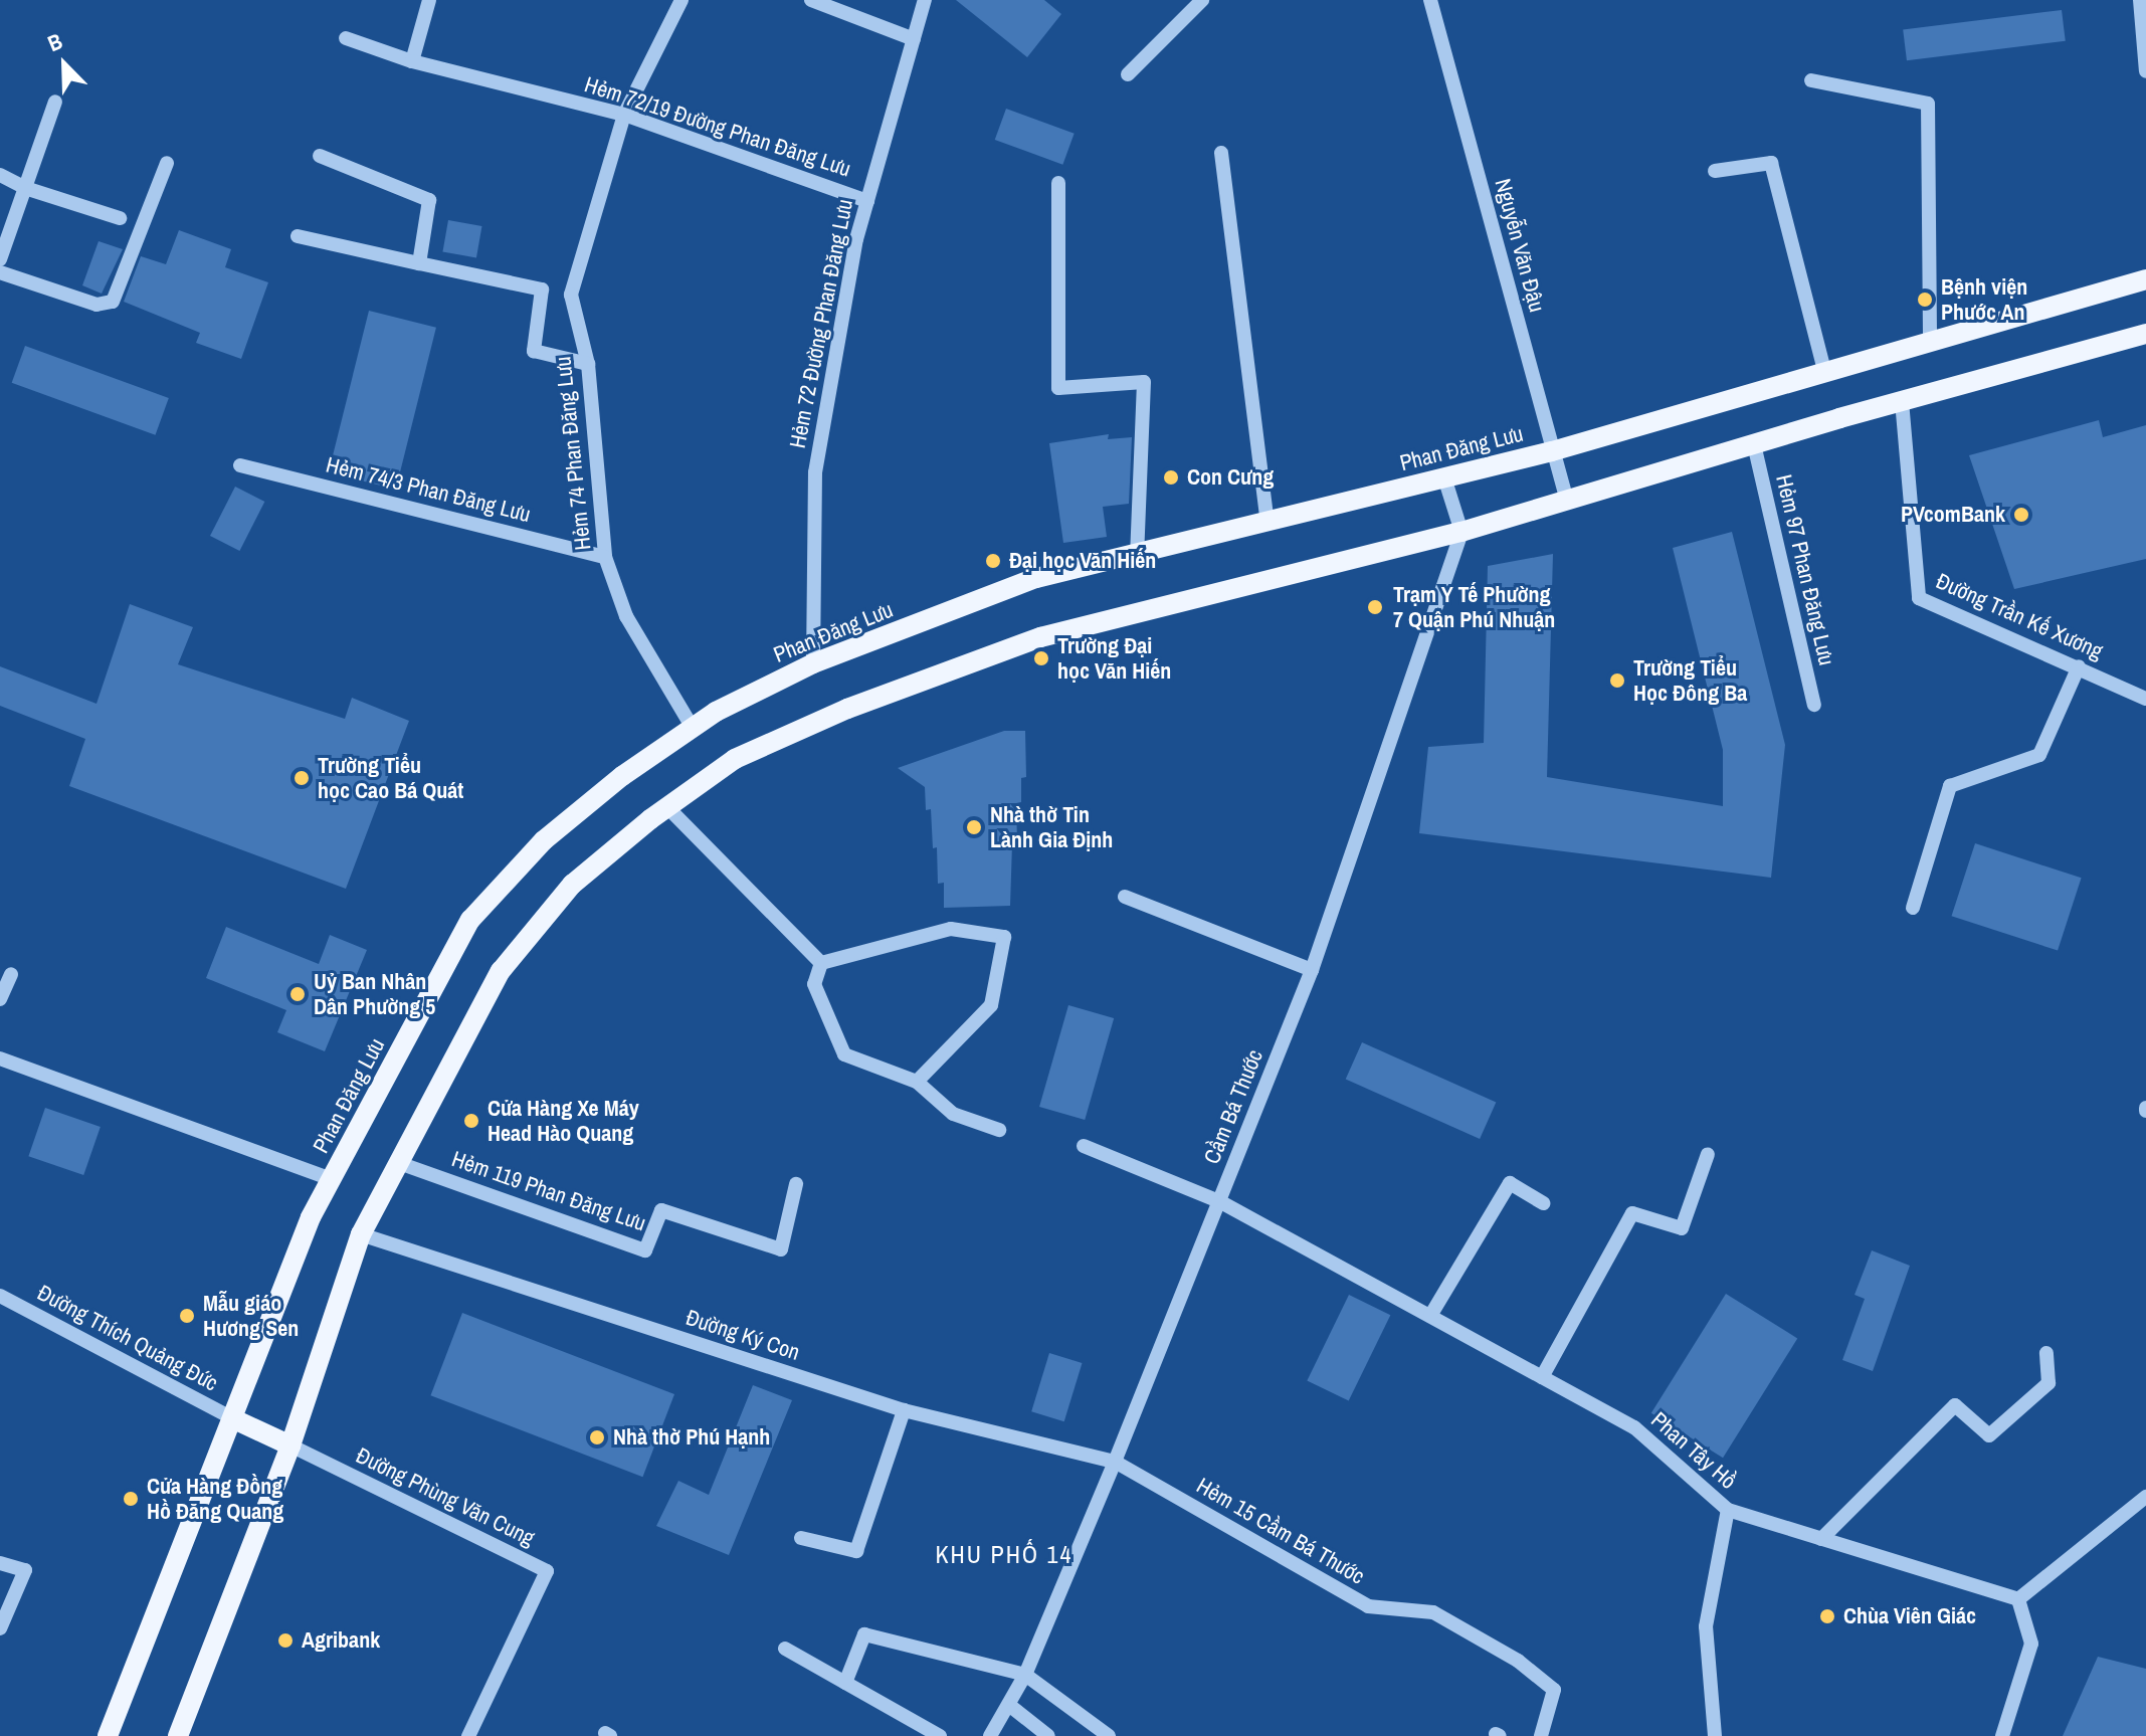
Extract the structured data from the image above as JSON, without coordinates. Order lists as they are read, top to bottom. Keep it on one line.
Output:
{"streets":{"main road":["Phan Đăng Lưu"],"street":["Hẻm 72/19 Đường Phan Đăng Lưu","Nguyễn Văn Đậu","Hẻm 72 Đường Phan Đăng Lưu","Hẻm 74 Phan Đăng Lưu","Hẻm 74/3 Phan Đăng Lưu","Hẻm 97 Phan Đăng Lưu","Đường Trần Kế Xương","Cầm Bá Thước","Hẻm 119 Phan Đăng Lưu","Đường Ký Con","Đường Thích Quảng Đức","Phan Tây Hồ","Đường Phùng Văn Cung","Hẻm 15 Cầm Bá Thước"]},"crossings":[["Hẻm 72/19 Đường Phan Đăng Lưu","Hẻm 72 Đường Phan Đăng Lưu"],["Hẻm 72/19 Đường Phan Đăng Lưu","Hẻm 74 Phan Đăng Lưu"],["Nguyễn Văn Đậu","Phan Đăng Lưu"],["Hẻm 72 Đường Phan Đăng Lưu","Phan Đăng Lưu"],["Phan Đăng Lưu","Hẻm 74 Phan Đăng Lưu"],["Phan Đăng Lưu","Đường Thích Quảng Đức"],["Hẻm 74 Phan Đăng Lưu","Hẻm 74/3 Phan Đăng Lưu"],["Cầm Bá Thước","Đường Ký Con"],["Cầm Bá Thước","Phan Tây Hồ"],["Cầm Bá Thước","Hẻm 15 Cầm Bá Thước"],["Đường Ký Con","Hẻm 15 Cầm Bá Thước"]],"districts":["KHU PHỐ 14"],"places":["Bệnh viện Phước An","Con Cưng","PVcomBank","Đại học Văn Hiến","Trạm Y Tế Phường 7 Quận Phú Nhuận","Trường Đại học Văn Hiến","Trường Tiểu Học Đông Ba","Trường Tiểu học Cao Bá Quát","Nhà thờ Tin Lành Gia Định","Uỷ Ban Nhân Dân Phường 5","Cửa Hàng Xe Máy Head Hào Quang","Mẫu giáo Hương Sen","Nhà thờ Phú Hạnh","Cửa Hàng Đồng Hồ Đăng Quang","Chùa Viên Giác","Agribank"],"north":"top left"}
